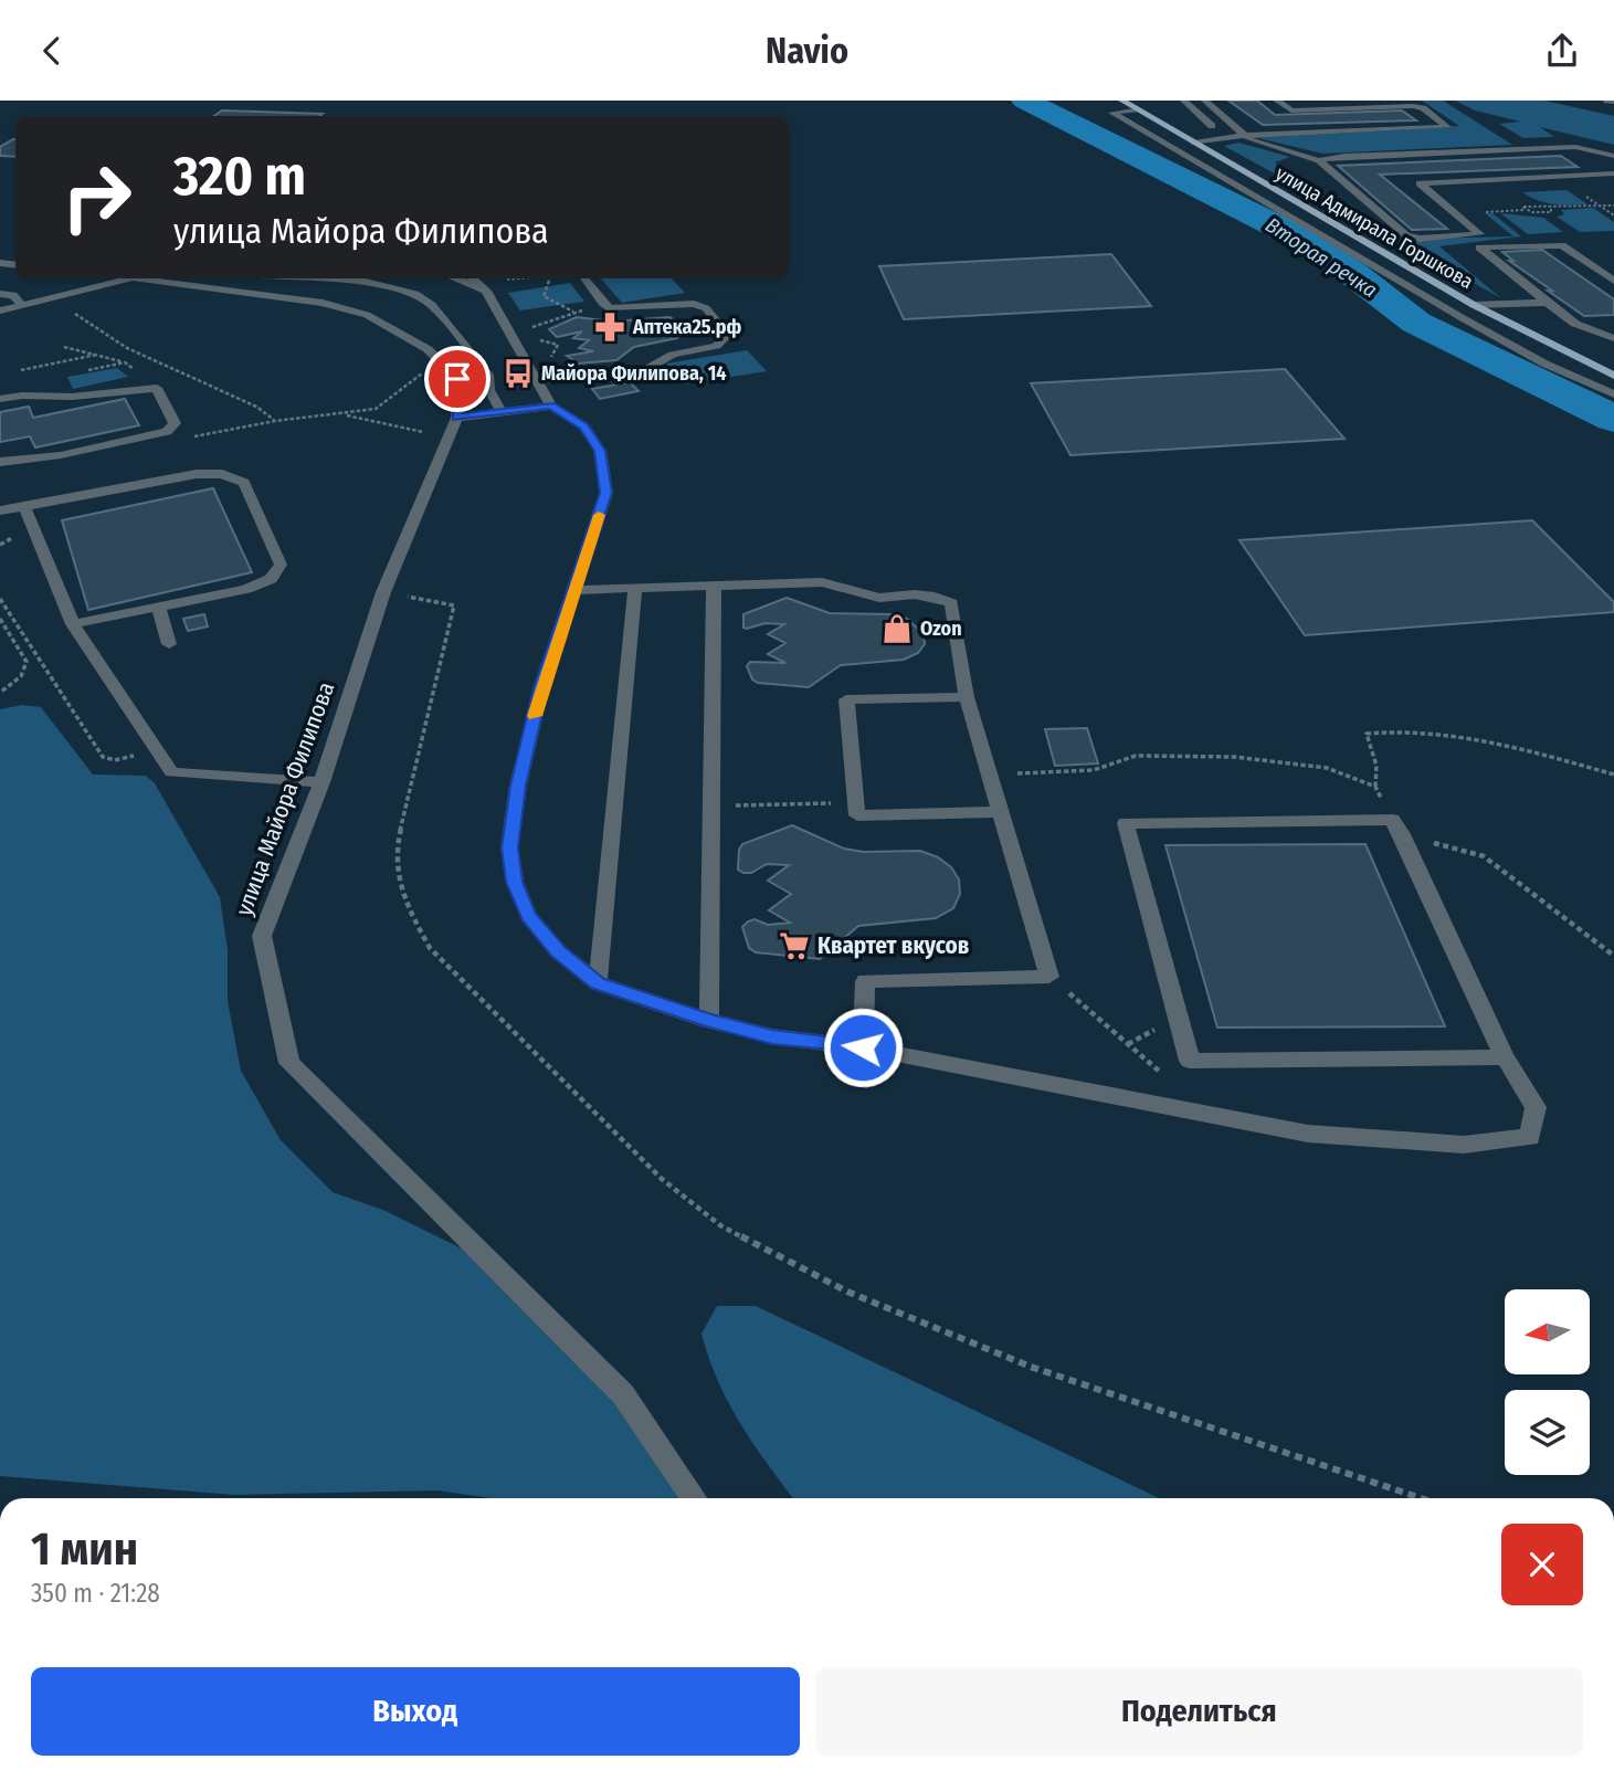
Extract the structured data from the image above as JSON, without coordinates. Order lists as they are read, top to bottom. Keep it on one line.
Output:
{"streets":{"main road":["улица Адмирала Горшкова"],"street":["улица Майора Филипова"]},"water":["Вторая речка"],"places":{"pharmacy":["Аптека25.рф"],"bus stop":["Майора Филипова, 14"],"shop":["Ozon"],"supermarket":["Квартет вкусов"]},"north":"left","page":{"header":"Navio","turn":["320 m","улица Майора Филипова"],"heading":["1 мин","350 m · 21:28"],"buttons":["Выход","Поделиться"]}}
